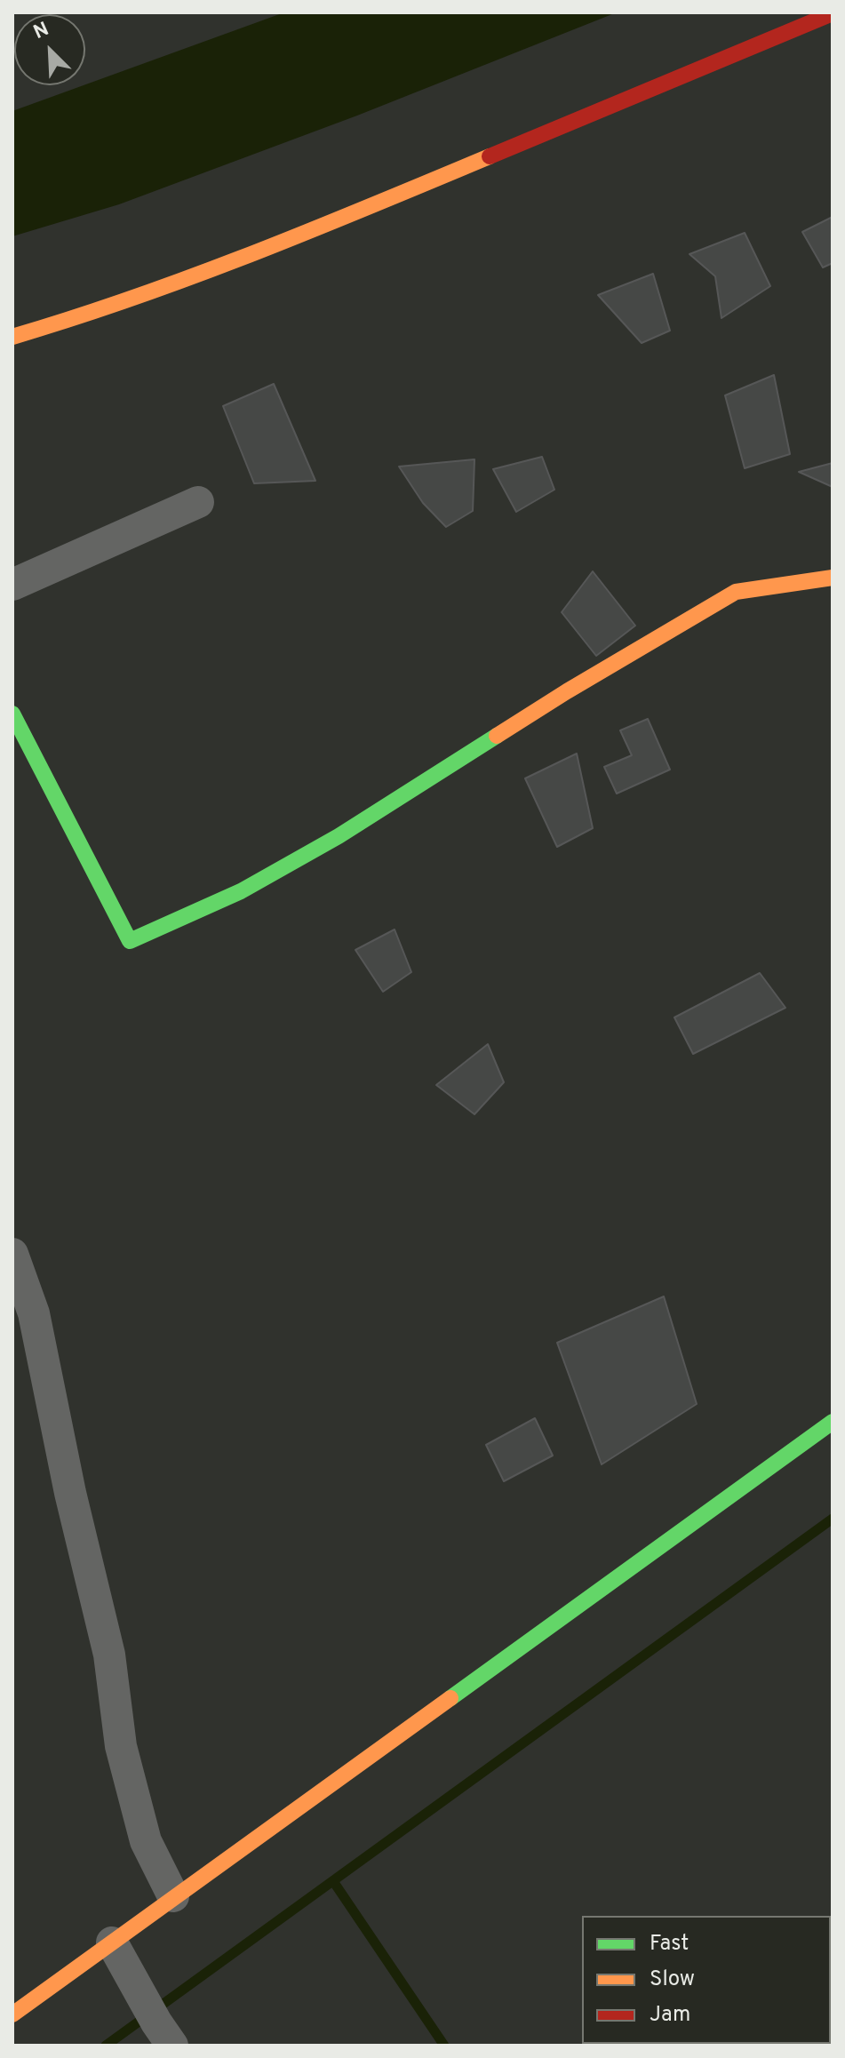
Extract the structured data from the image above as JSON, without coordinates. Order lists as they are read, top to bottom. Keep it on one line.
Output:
{"legend":["Fast","Slow","Jam"],"north":"top left"}
